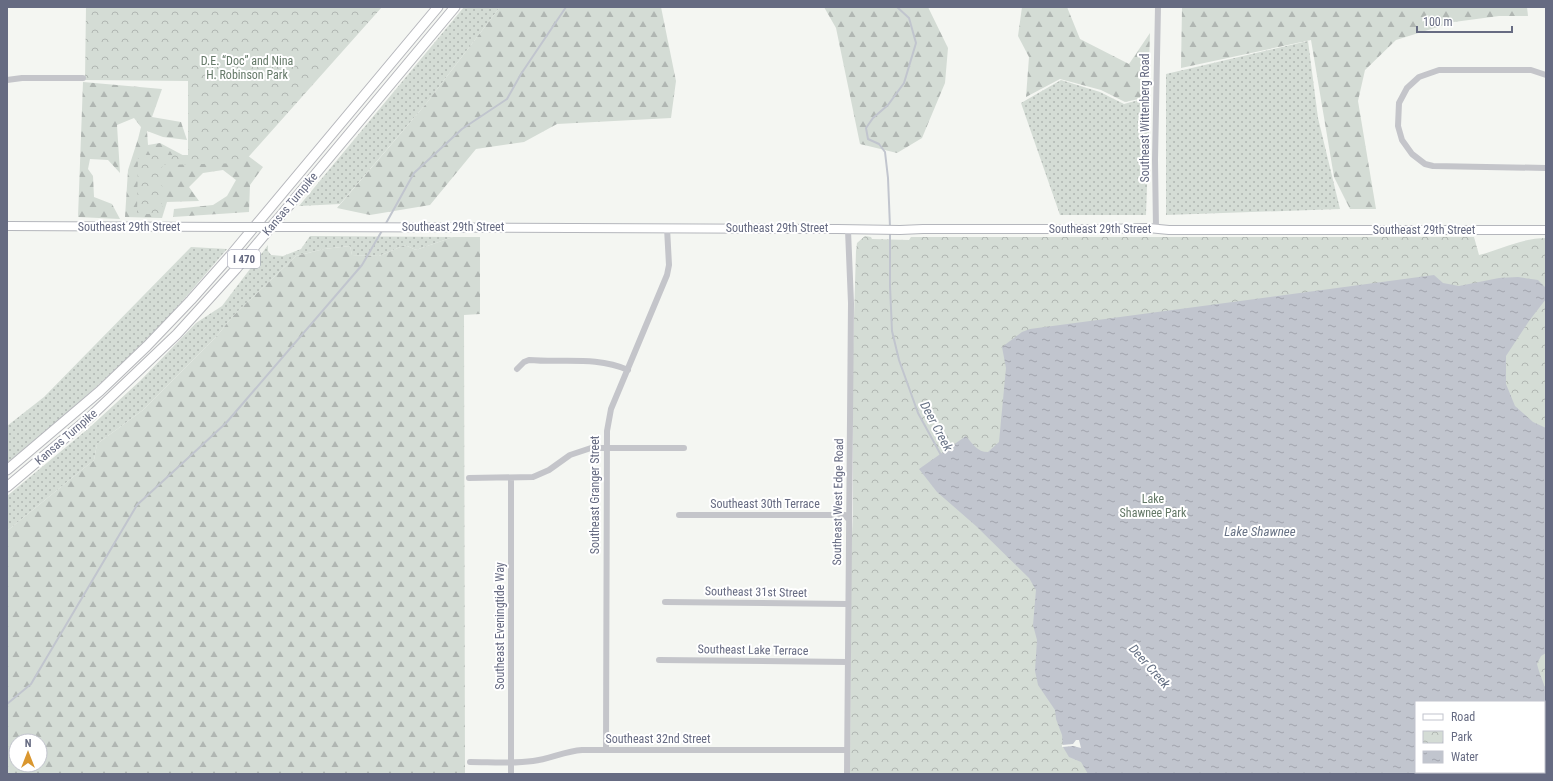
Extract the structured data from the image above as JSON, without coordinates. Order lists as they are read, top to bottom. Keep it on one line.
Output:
{"streets":{"highway":["Kansas Turnpike","I 470"],"main road":["Southeast 29th Street"],"street":["Southeast Wittenberg Road","Southeast Granger Street","Southeast West Edge Road","Southeast 30th Terrace","Southeast 31st Street","Southeast Eveningtide Way","Southeast Lake Terrace","Southeast 32nd Street"]},"crossings":[["Southeast Wittenberg Road","Southeast 29th Street"],["Southeast 29th Street","Southeast Granger Street"],["Southeast 29th Street","Southeast West Edge Road"],["Southeast Granger Street","Southeast 32nd Street"],["Southeast West Edge Road","Southeast 30th Terrace"],["Southeast West Edge Road","Southeast 31st Street"],["Southeast West Edge Road","Southeast Lake Terrace"],["Southeast West Edge Road","Southeast 32nd Street"],["Southeast Eveningtide Way","Southeast 32nd Street"]],"water":["Deer Creek","Lake Shawnee"],"parks":["D.E. “Doc” and Nina H. Robinson Park","Lake Shawnee Park"],"legend":["Road","Park","Water"],"scale_bar":"100 m","north":"top"}
